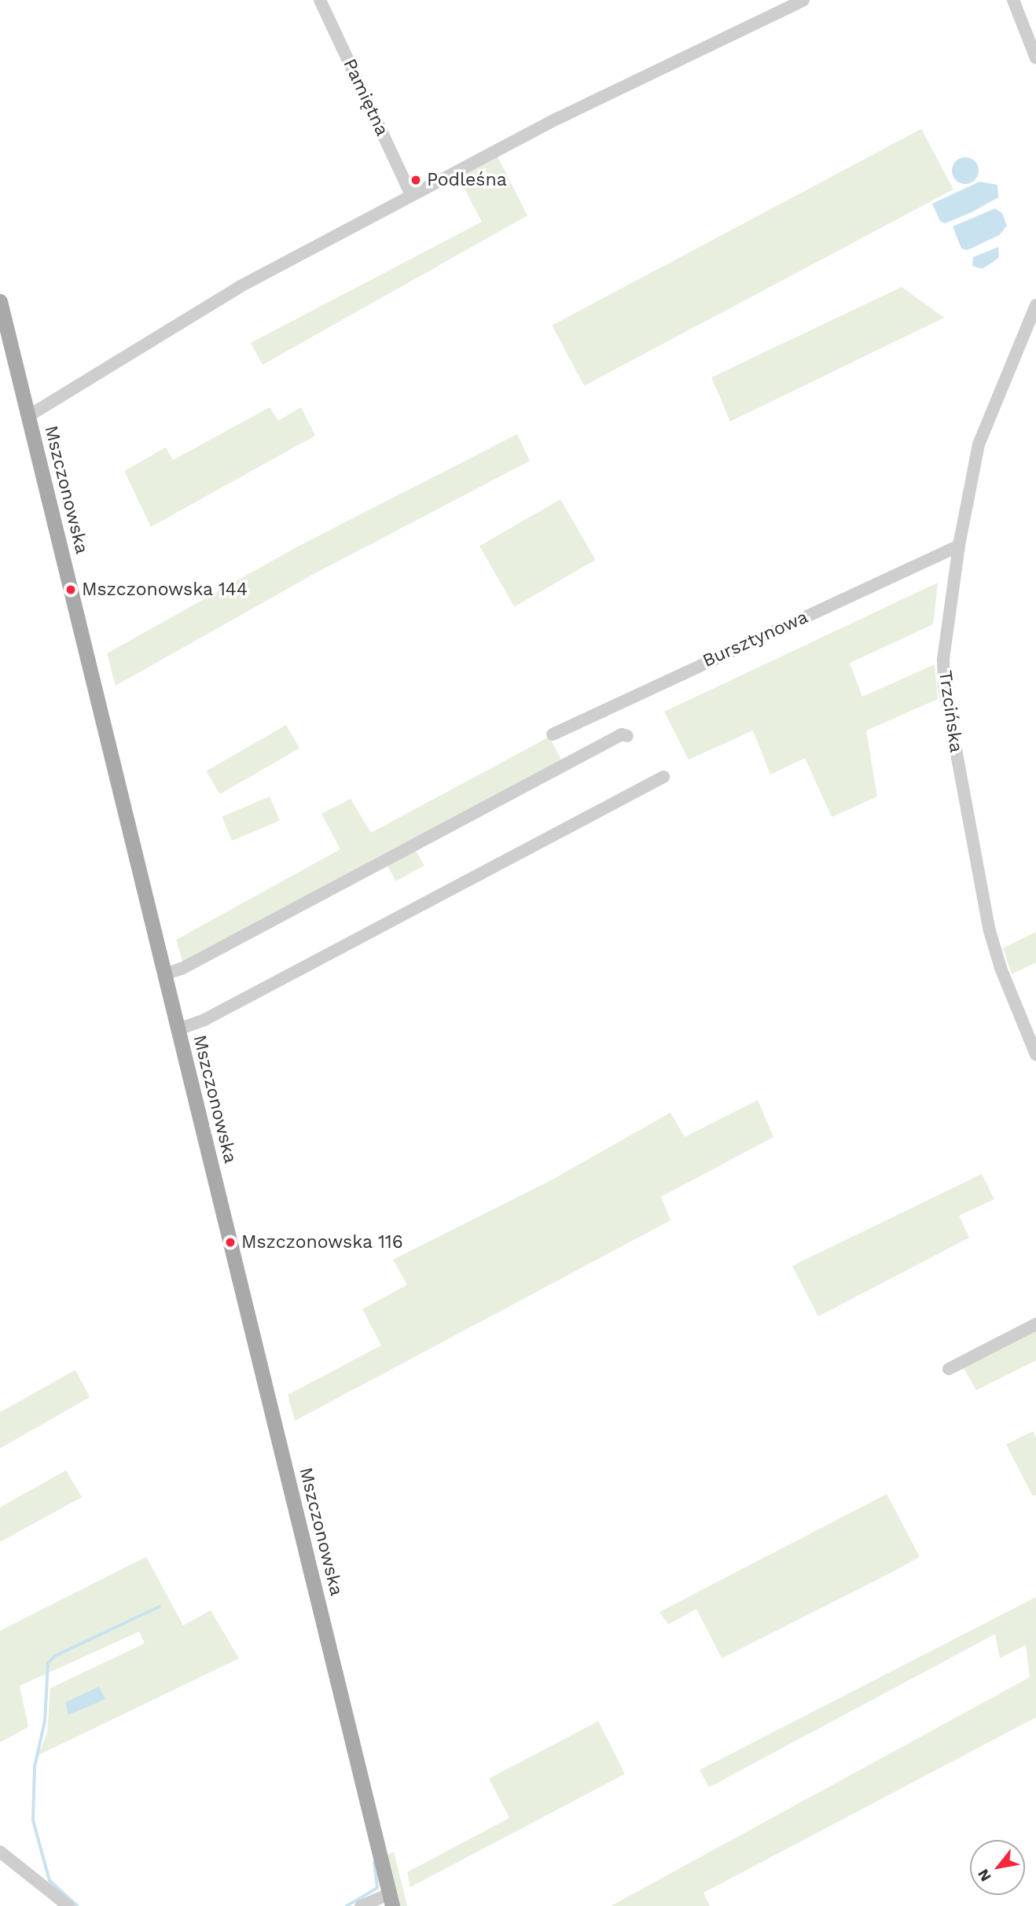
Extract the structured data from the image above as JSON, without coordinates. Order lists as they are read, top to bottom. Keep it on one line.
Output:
{"streets":{"main road":["Mszczonowska"],"street":["Pamiętna","Bursztynowa","Trzcińska"]},"crossings":[["Bursztynowa","Trzcińska"]],"places":["Podleśna","Mszczonowska 144","Mszczonowska 116"],"north":"bottom left"}
